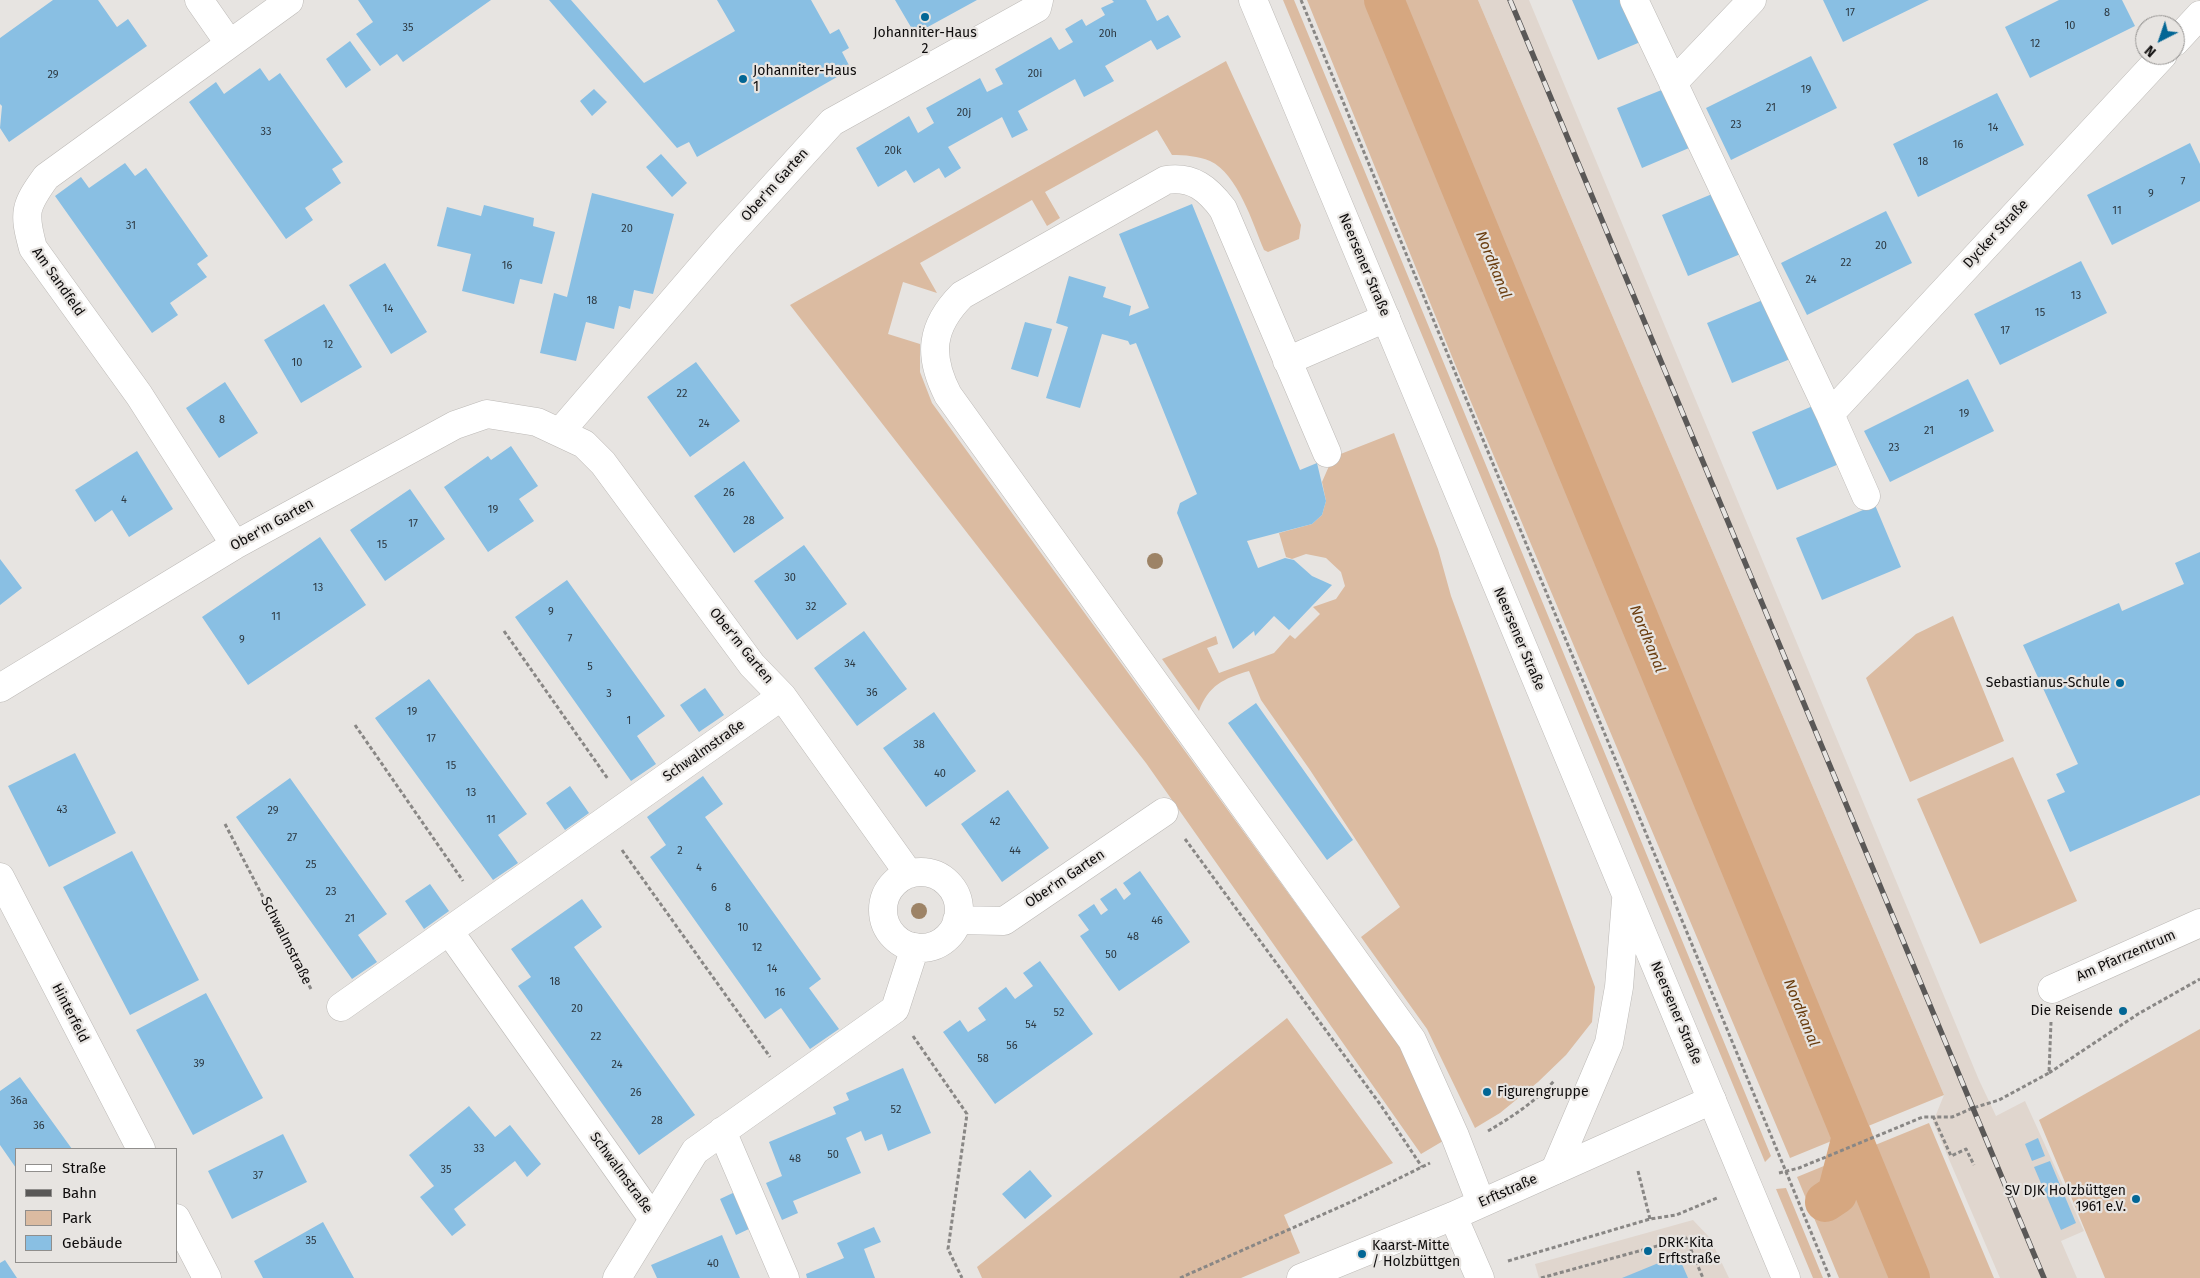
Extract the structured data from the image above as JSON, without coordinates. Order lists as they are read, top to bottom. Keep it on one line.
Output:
{"streets":{"street":["Ober'm Garten","Dycker Straße","Neersener Straße","Am Sandfeld","Schwalmstraße","Am Pfarrzentrum","Hinterfeld","Erftstraße"]},"crossings":[["Ober'm Garten","Am Sandfeld"],["Ober'm Garten","Schwalmstraße"],["Neersener Straße","Erftstraße"]],"water":["Nordkanal"],"places":["Johanniter-Haus 2","Johanniter-Haus 1","Sebastianus-Schule","Die Reisende","Figurengruppe","SV DJK Holzbüttgen 1961 e.V.","DRK-Kita Erftstraße","Kaarst-Mitte / Holzbüttgen"],"house_numbers":["17","8","10","35","20h","12","20i","29","19","21","20j","23","14","33","16","20k","18","7","9","11","31","20","20","22","16","24","13","18","14","15","17","12","10","22","19","8","24","21","23","26","4","19","28","17","15","30","13","32","9","11","7","9","34","5","36","3","19","1","17","38","15","40","13","43","29","11","42","27","2","44","25","4","6","23","8","21","46","10","48","12","50","14","18","16","20","52","54","22","56","58","39","24","26","36a","52","28","36","33","50","48","35","37","35","40"],"legend":["Straße","Bahn","Park","Gebäude"],"north":"bottom left"}
